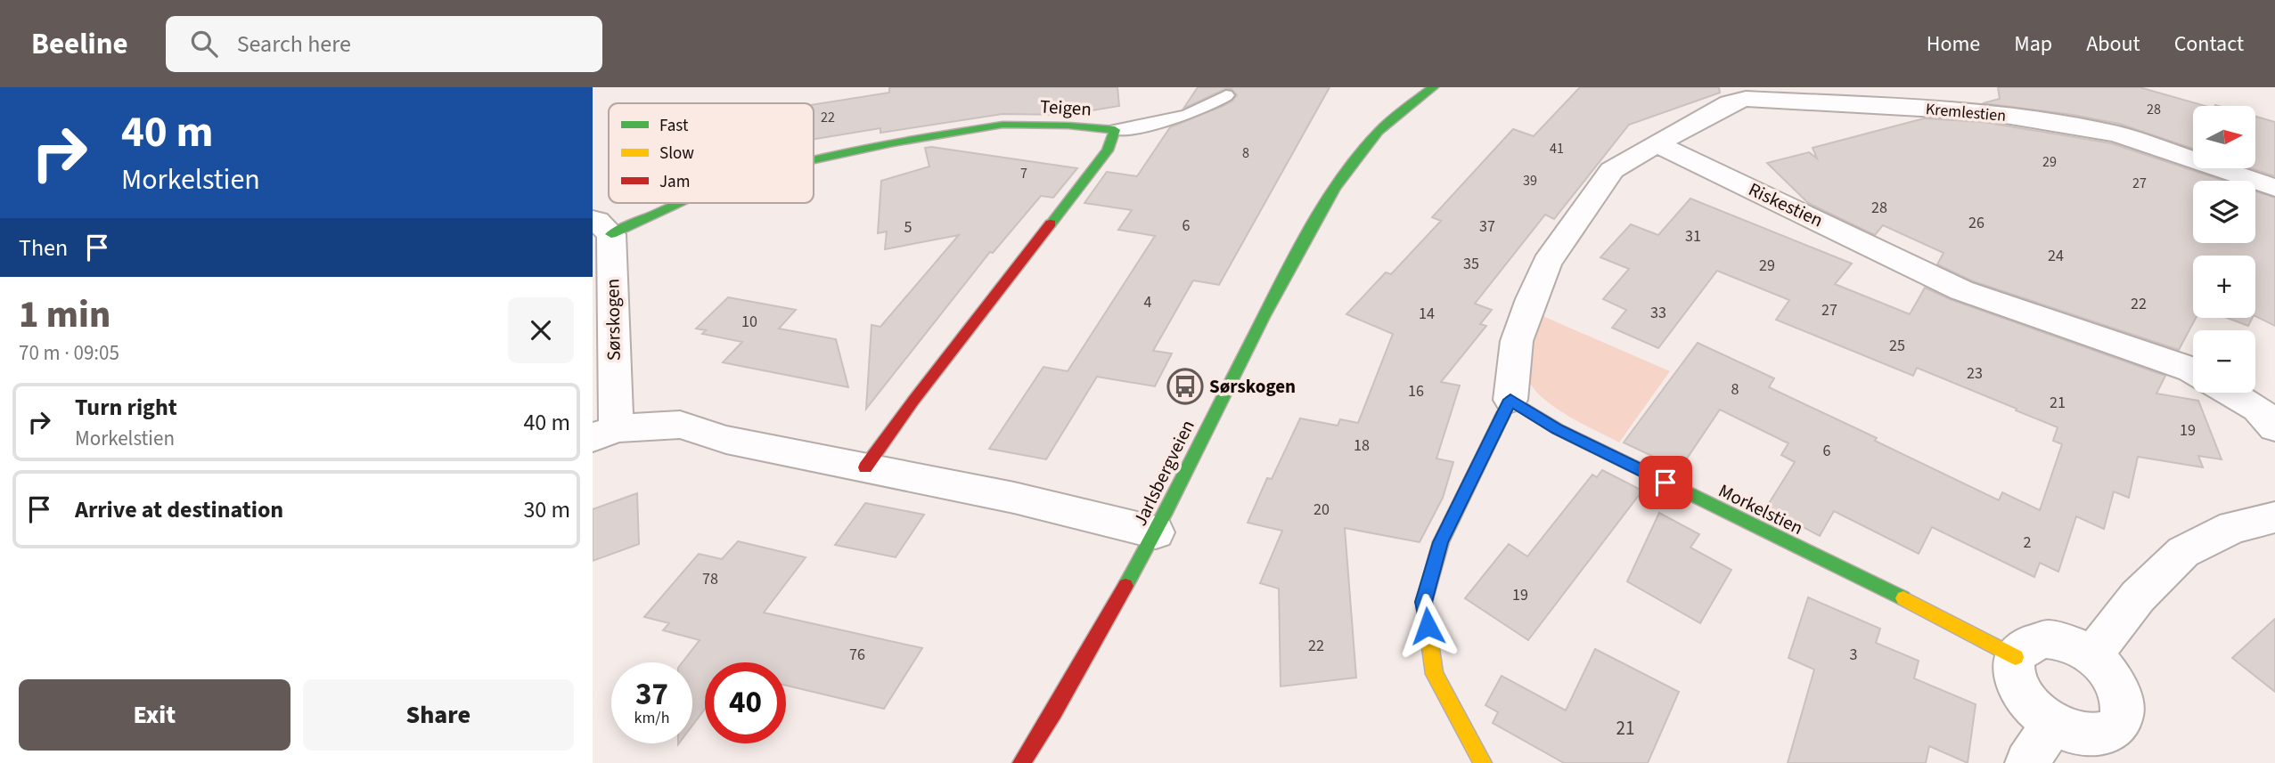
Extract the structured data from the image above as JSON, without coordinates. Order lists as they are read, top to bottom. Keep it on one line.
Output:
{"streets":{"street":["Teigen","Kremlestien","Riskestien","Sørskogen","Jarlsbergveien","Morkelstien"]},"crossings":[["Teigen","Sørskogen"],["Kremlestien","Riskestien"],["Sørskogen","Jarlsbergveien"]],"places":{"bus stop":["Sørskogen"]},"house_numbers":["28","22","41","8","29","7","39","27","28","26","6","37","5","31","24","35","29","4","22","27","33","14","10","25","23","8","16","21","19","18","6","20","2","78","19","22","76","3","21"],"legend":["Fast","Slow","Jam"],"north":"right","page":{"header":"Beeline","search":"Search here","nav":["Home","Map","About","Contact"],"turn":["40 m","Morkelstien"],"map_buttons":["+","−"],"then":"Then","heading":["1 min","70 m · 09:05"],"list":[{"name":"Turn right","note":"Morkelstien","value":"40 m"},{"name":"Arrive at destination","value":"30 m"}],"speed":"37 km/h","limit":"40","buttons":["Exit","Share"]}}
